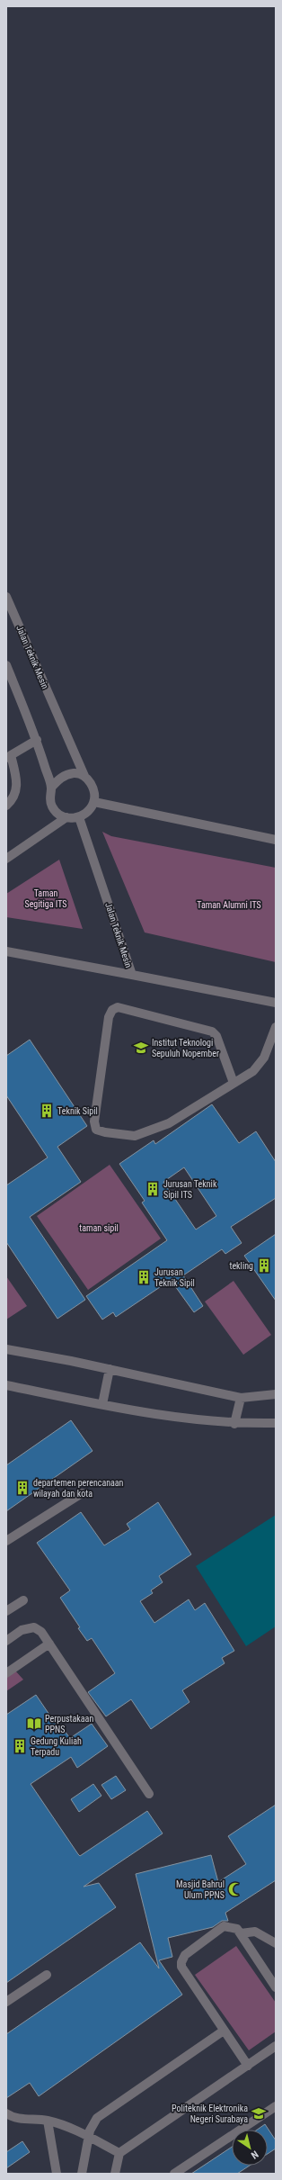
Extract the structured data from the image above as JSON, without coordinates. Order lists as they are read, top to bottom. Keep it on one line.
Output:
{"streets":{"lane":["Jalan Teknik Mesin"]},"parks":["Taman Segitiga ITS","Taman Alumni ITS","taman sipil"],"places":{"school or university":["Institut Teknologi Sepuluh Nopember","Politeknik Elektronika Negeri Surabaya"],"building":["Teknik Sipil","Jurusan Teknik Sipil ITS","tekling","Jurusan Teknik Sipil","departemen perencanaan wilayah dan kota","Gedung Kuliah Terpadu"],"library":["Perpustakaan PPNS"],"mosque":["Masjid Bahrul Ulum PPNS"]},"north":"bottom right"}
